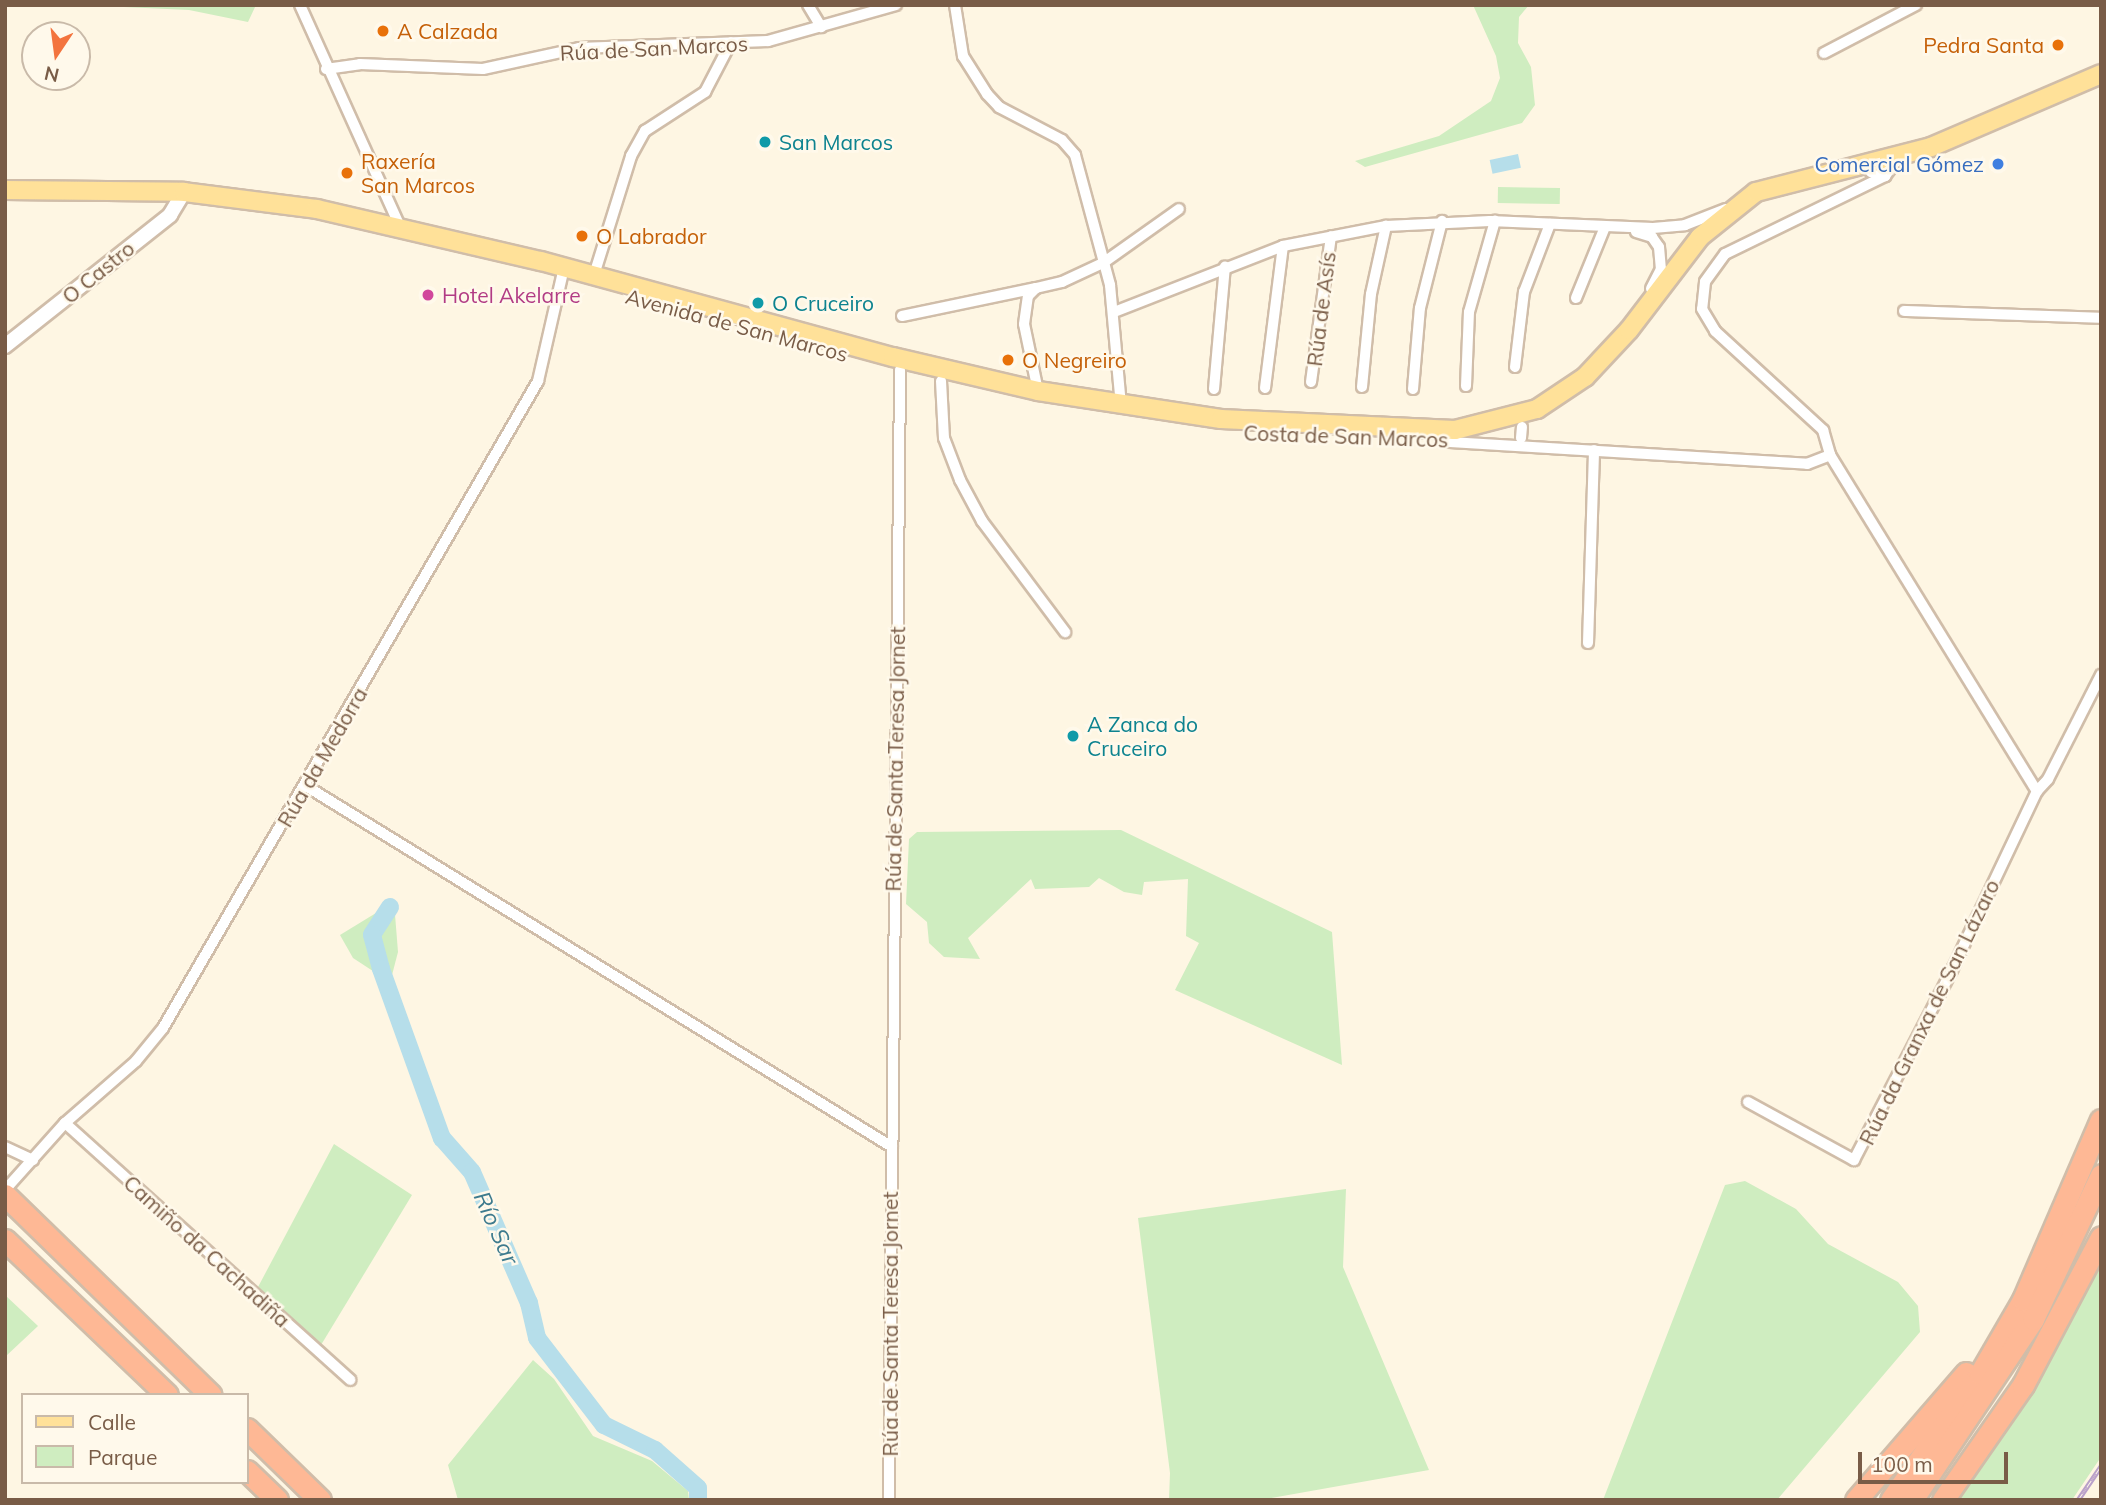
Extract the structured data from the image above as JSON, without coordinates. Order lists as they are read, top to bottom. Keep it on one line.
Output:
{"streets":{"main road":["Avenida de San Marcos","Costa de San Marcos"],"street":["Rúa de San Marcos","O Castro","Rúa de Asís","Rúa da Medorra","Rúa de Santa Teresa Jornet","Rúa da Granxa de San Lázaro","Camiño da Cachadiña"]},"crossings":[["O Castro","Avenida de San Marcos"],["Avenida de San Marcos","Costa de San Marcos"],["Avenida de San Marcos","Rúa da Medorra"],["Avenida de San Marcos","Rúa de Santa Teresa Jornet"],["Rúa da Medorra","Camiño da Cachadiña"]],"water":["Río Sar"],"places":["A Calzada","Pedra Santa","San Marcos","Comercial Gómez","Raxería San Marcos","O Labrador","Hotel Akelarre","O Cruceiro","O Negreiro","A Zanca do Cruceiro"],"legend":["Calle","Parque"],"scale_bar":"100 m","north":"bottom"}
